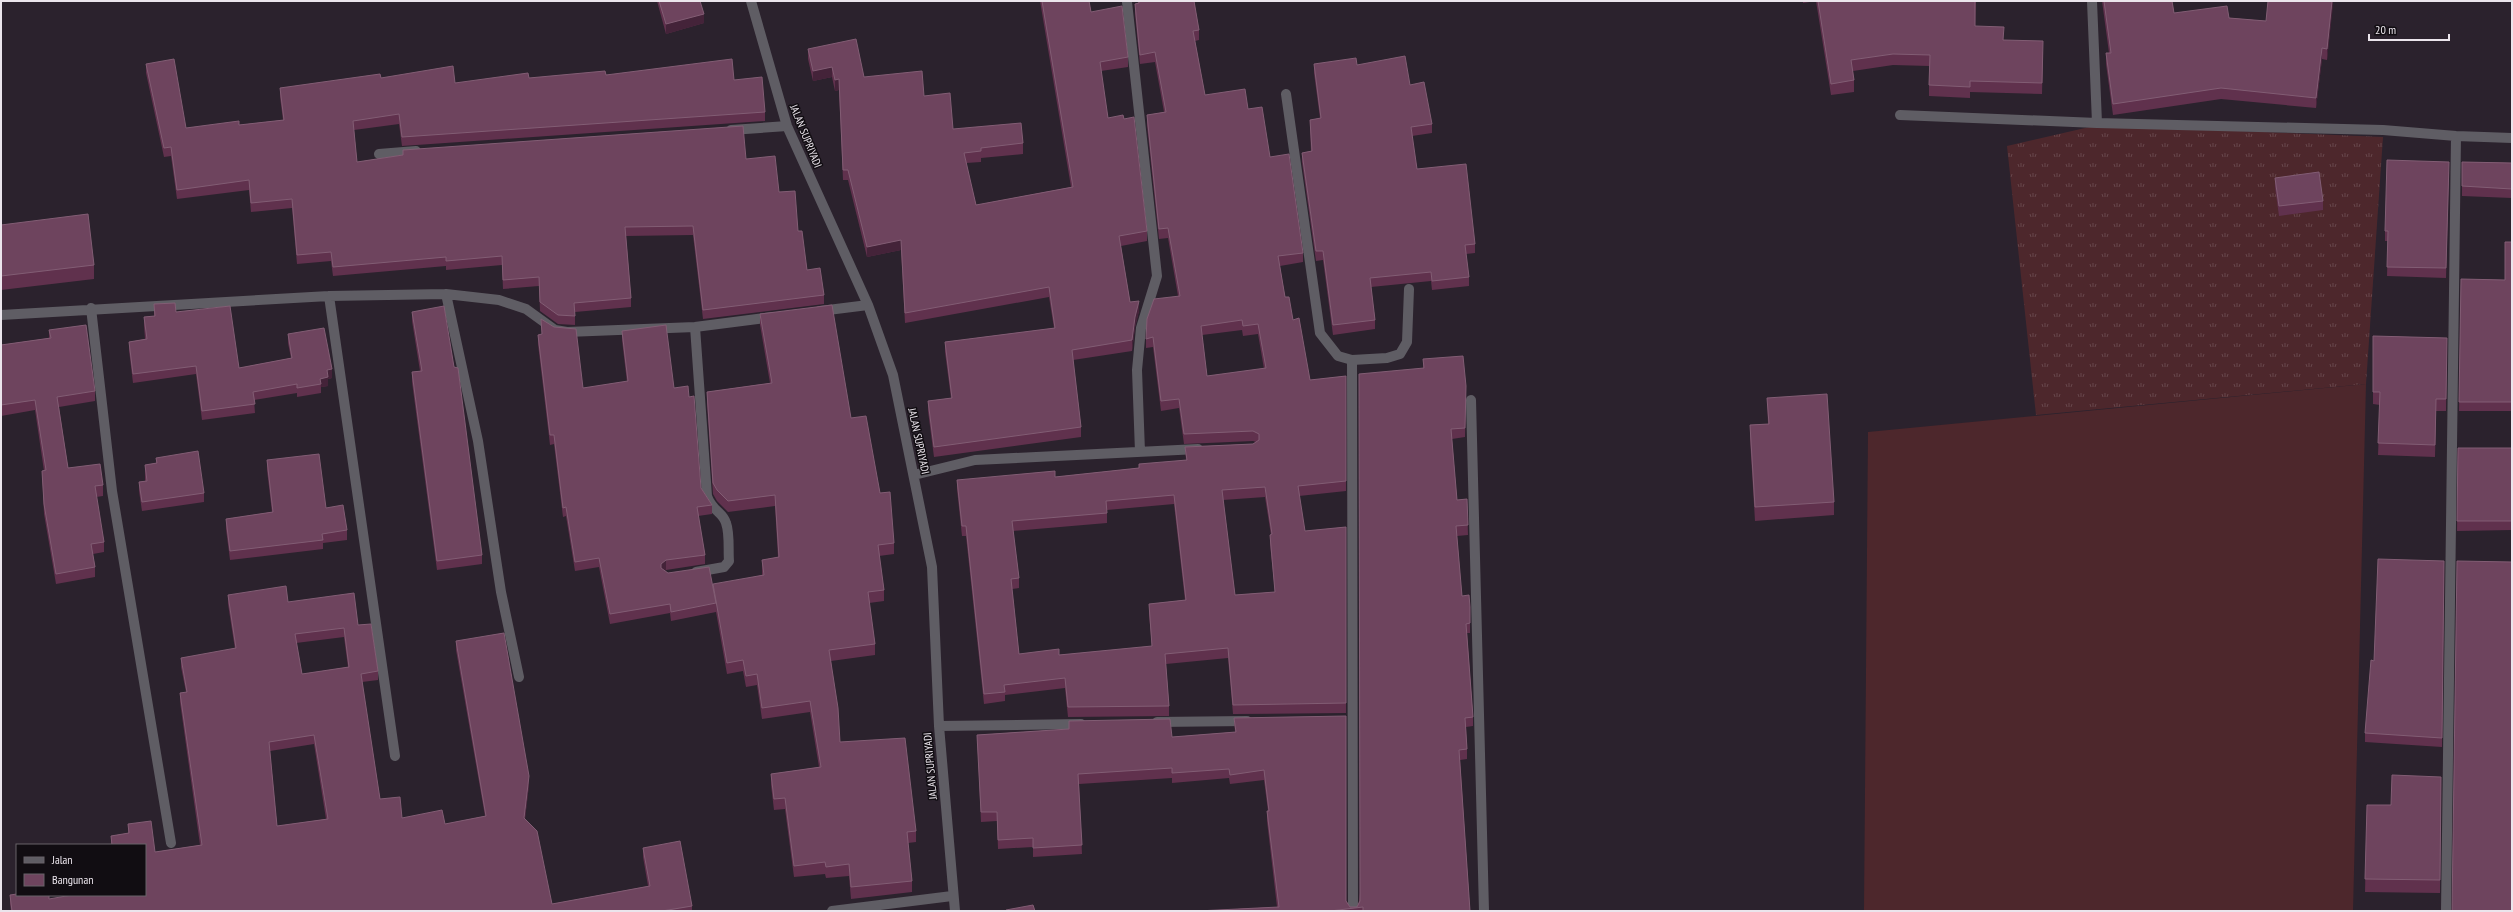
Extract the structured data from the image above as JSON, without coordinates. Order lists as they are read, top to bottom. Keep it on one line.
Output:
{"streets":{"street":["JALAN SUPRIYADI"]},"legend":["Jalan","Bangunan"],"scale_bar":"20 m"}
